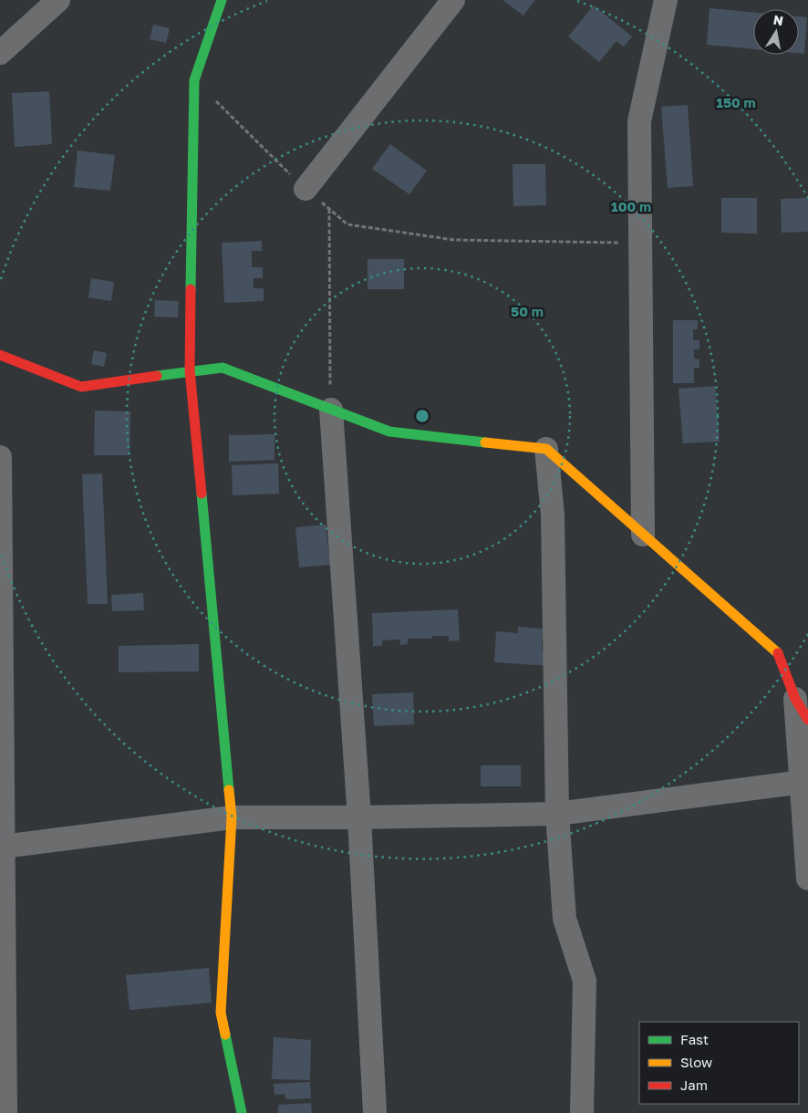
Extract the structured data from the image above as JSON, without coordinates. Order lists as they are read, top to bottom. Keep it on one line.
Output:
{"legend":["Fast","Slow","Jam"],"north":"top","rings":["150 m","100 m","50 m"]}
